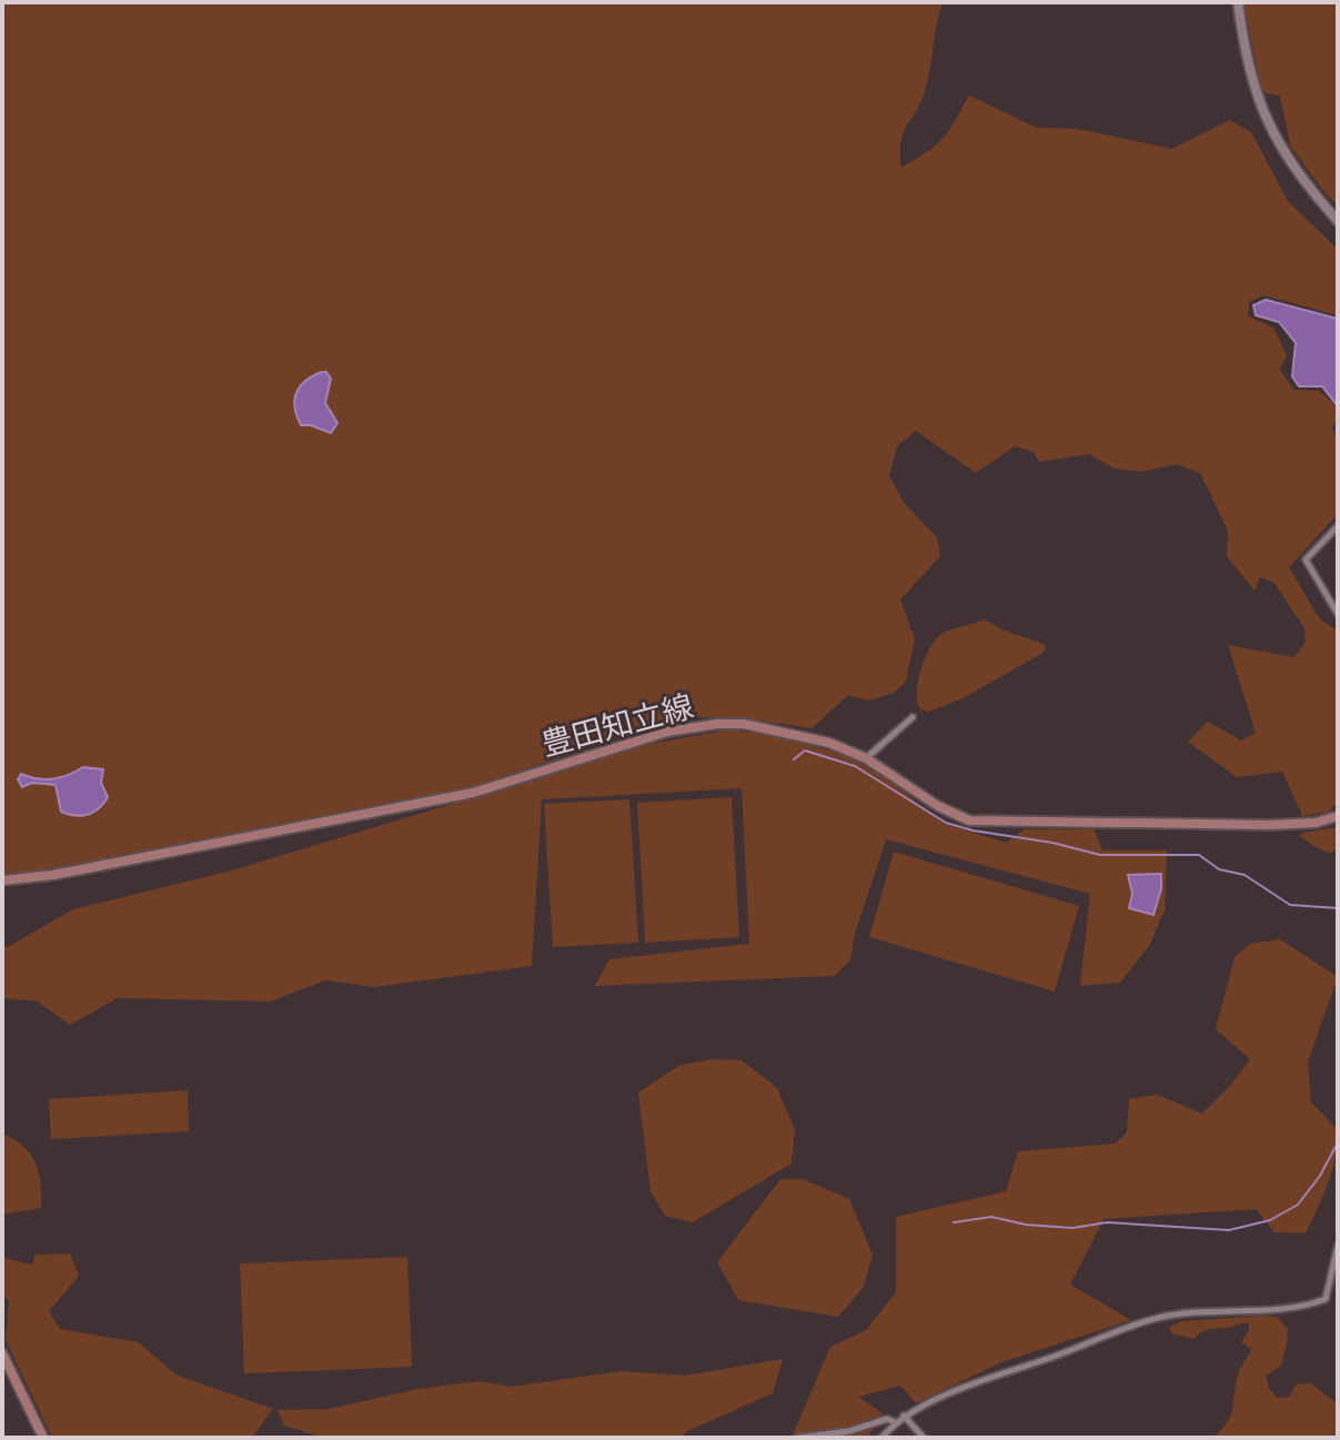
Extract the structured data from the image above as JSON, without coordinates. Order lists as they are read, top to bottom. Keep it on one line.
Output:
{"streets":{"main road":["豊田知立線"]}}
